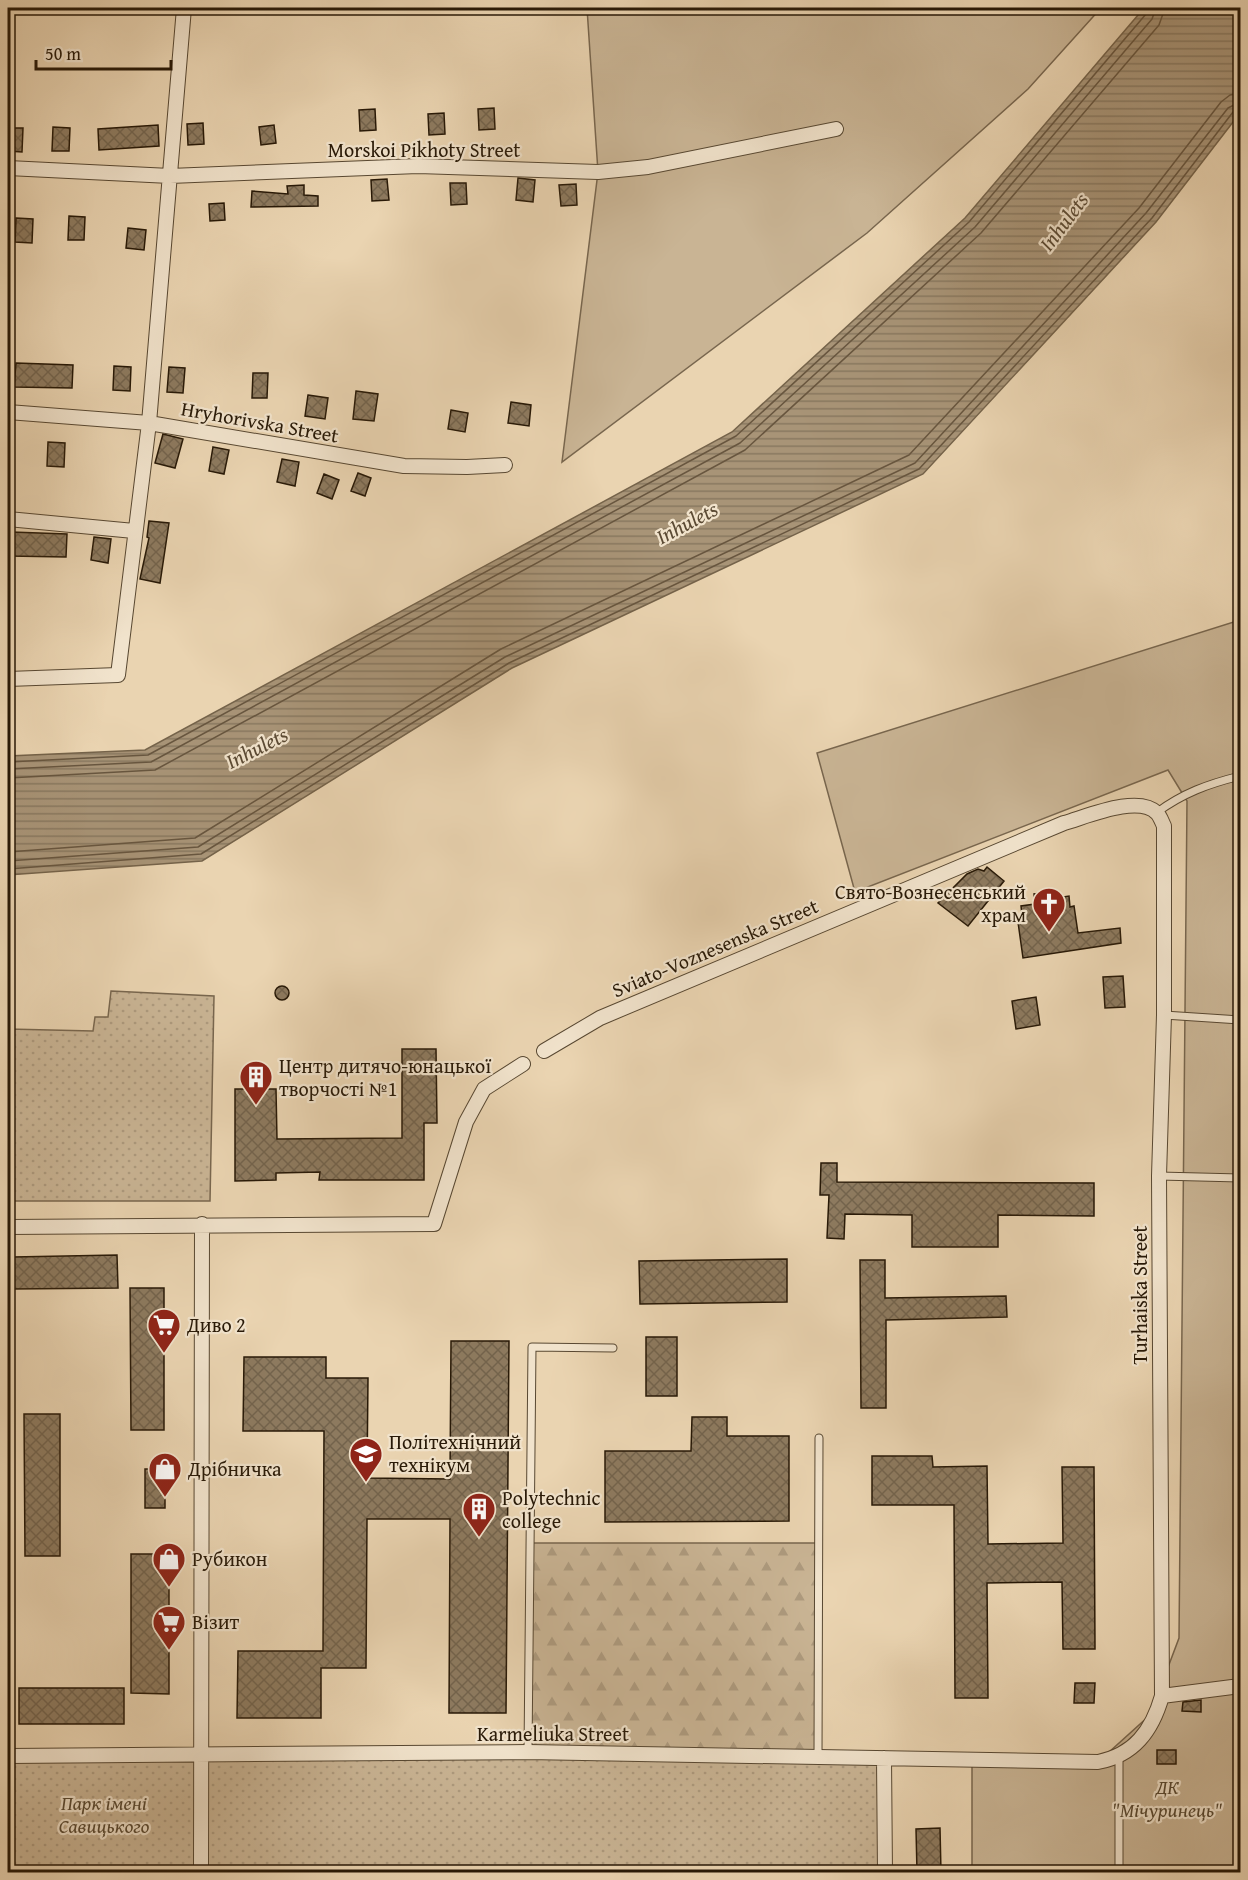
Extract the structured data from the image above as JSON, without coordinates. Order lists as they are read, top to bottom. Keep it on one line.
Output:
{"streets":{"street":["Morskoi Pikhoty Street","Hryhorivska Street","Sviato-Voznesenska Street","Turhaiska Street","Karmeliuka Street"]},"crossings":[["Sviato-Voznesenska Street","Turhaiska Street"],["Turhaiska Street","Karmeliuka Street"]],"water":["Inhulets"],"parks":["ДК \"Мічуринець\"","Парк імені Савицького"],"places":{"church":["Свято-Вознесенський храм"],"building":["Центр дитячо-юнацької творчості №1","Polytechnic college"],"supermarket":["Диво 2","Візит"],"school or university":["Політехнічний технікум"],"shop":["Дрібничка","Рубикон"]},"scale_bar":"50 m"}
